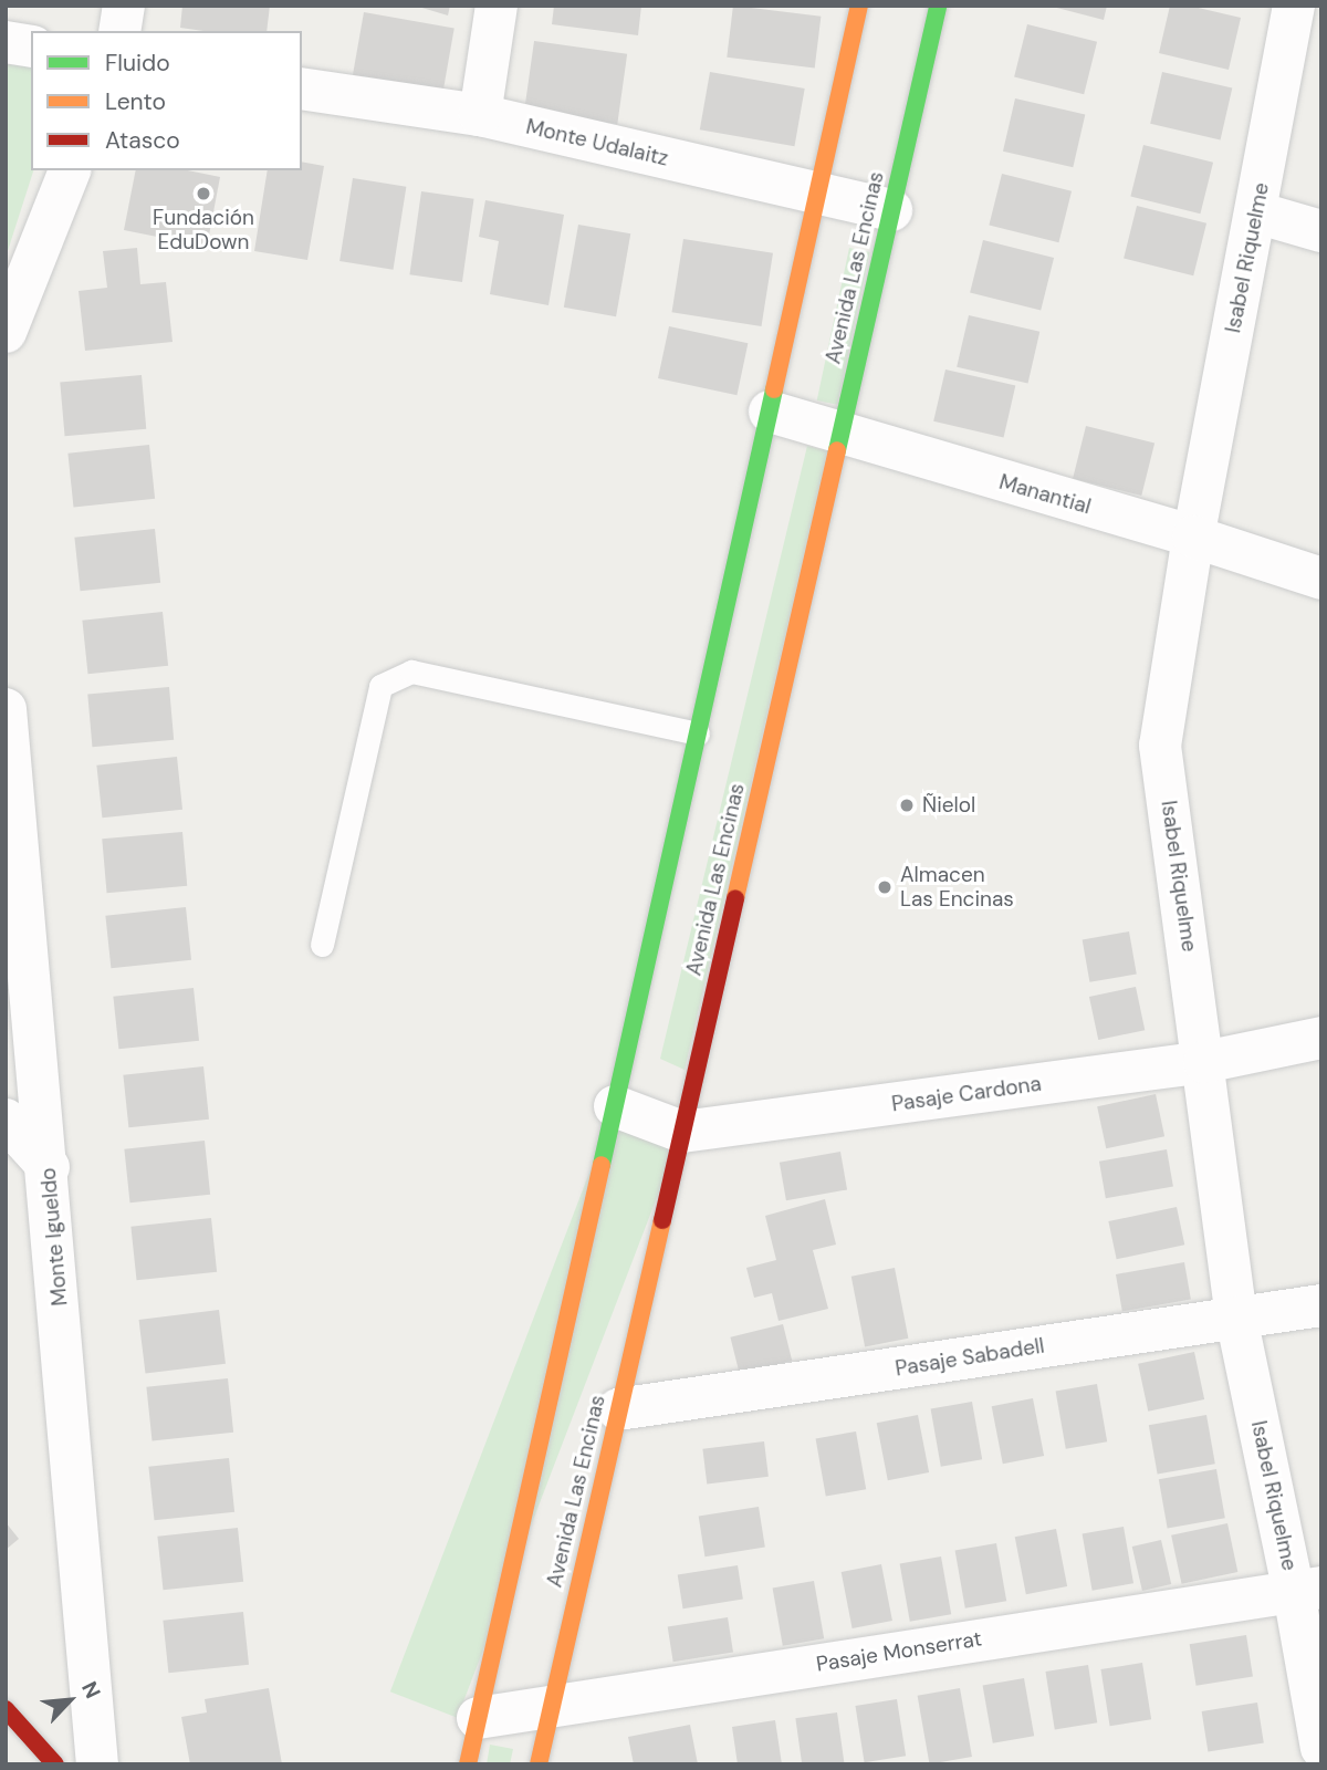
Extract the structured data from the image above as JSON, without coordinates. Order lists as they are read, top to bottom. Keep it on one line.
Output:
{"streets":{"main road":["Avenida Las Encinas"],"street":["Monte Udalaitz","Isabel Riquelme","Manantial","Pasaje Cardona","Monte Igueldo","Pasaje Sabadell","Pasaje Monserrat"]},"crossings":[["Monte Udalaitz","Avenida Las Encinas"],["Isabel Riquelme","Manantial"],["Isabel Riquelme","Pasaje Cardona"],["Isabel Riquelme","Pasaje Sabadell"],["Isabel Riquelme","Pasaje Monserrat"],["Avenida Las Encinas","Manantial"],["Avenida Las Encinas","Pasaje Cardona"],["Avenida Las Encinas","Pasaje Sabadell"],["Avenida Las Encinas","Pasaje Monserrat"]],"places":["Fundación EduDown","Ñielol","Almacen Las Encinas"],"legend":["Fluido","Lento","Atasco"],"north":"top right"}
